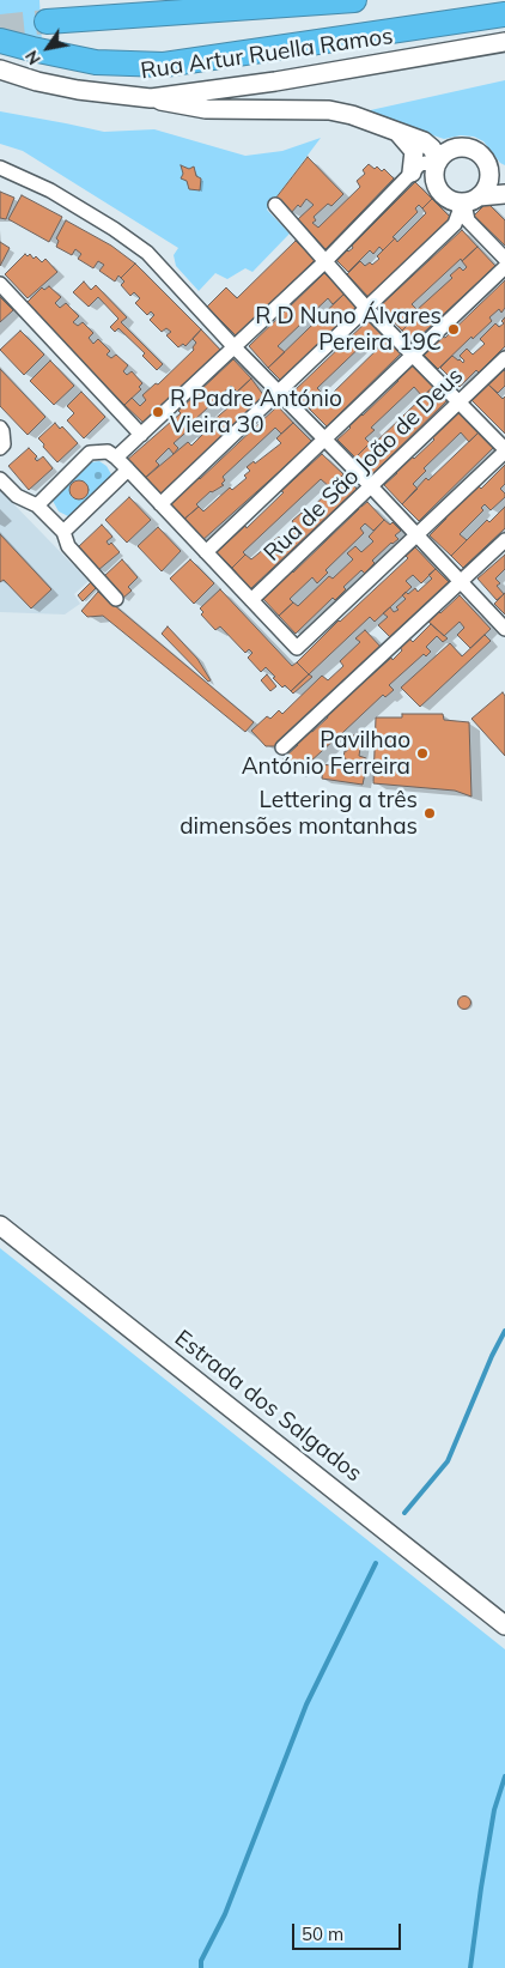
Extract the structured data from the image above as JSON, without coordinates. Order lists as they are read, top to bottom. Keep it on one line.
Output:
{"streets":{"main road":["Rua Artur Ruella Ramos","Estrada dos Salgados"],"street":["Rua de São João de Deus"]},"places":["R D Nuno Álvares Pereira 19C","R Padre António Vieira 30","Pavilhao António Ferreira","Lettering a três dimensões montanhas"],"scale_bar":"50 m","north":"bottom left"}
